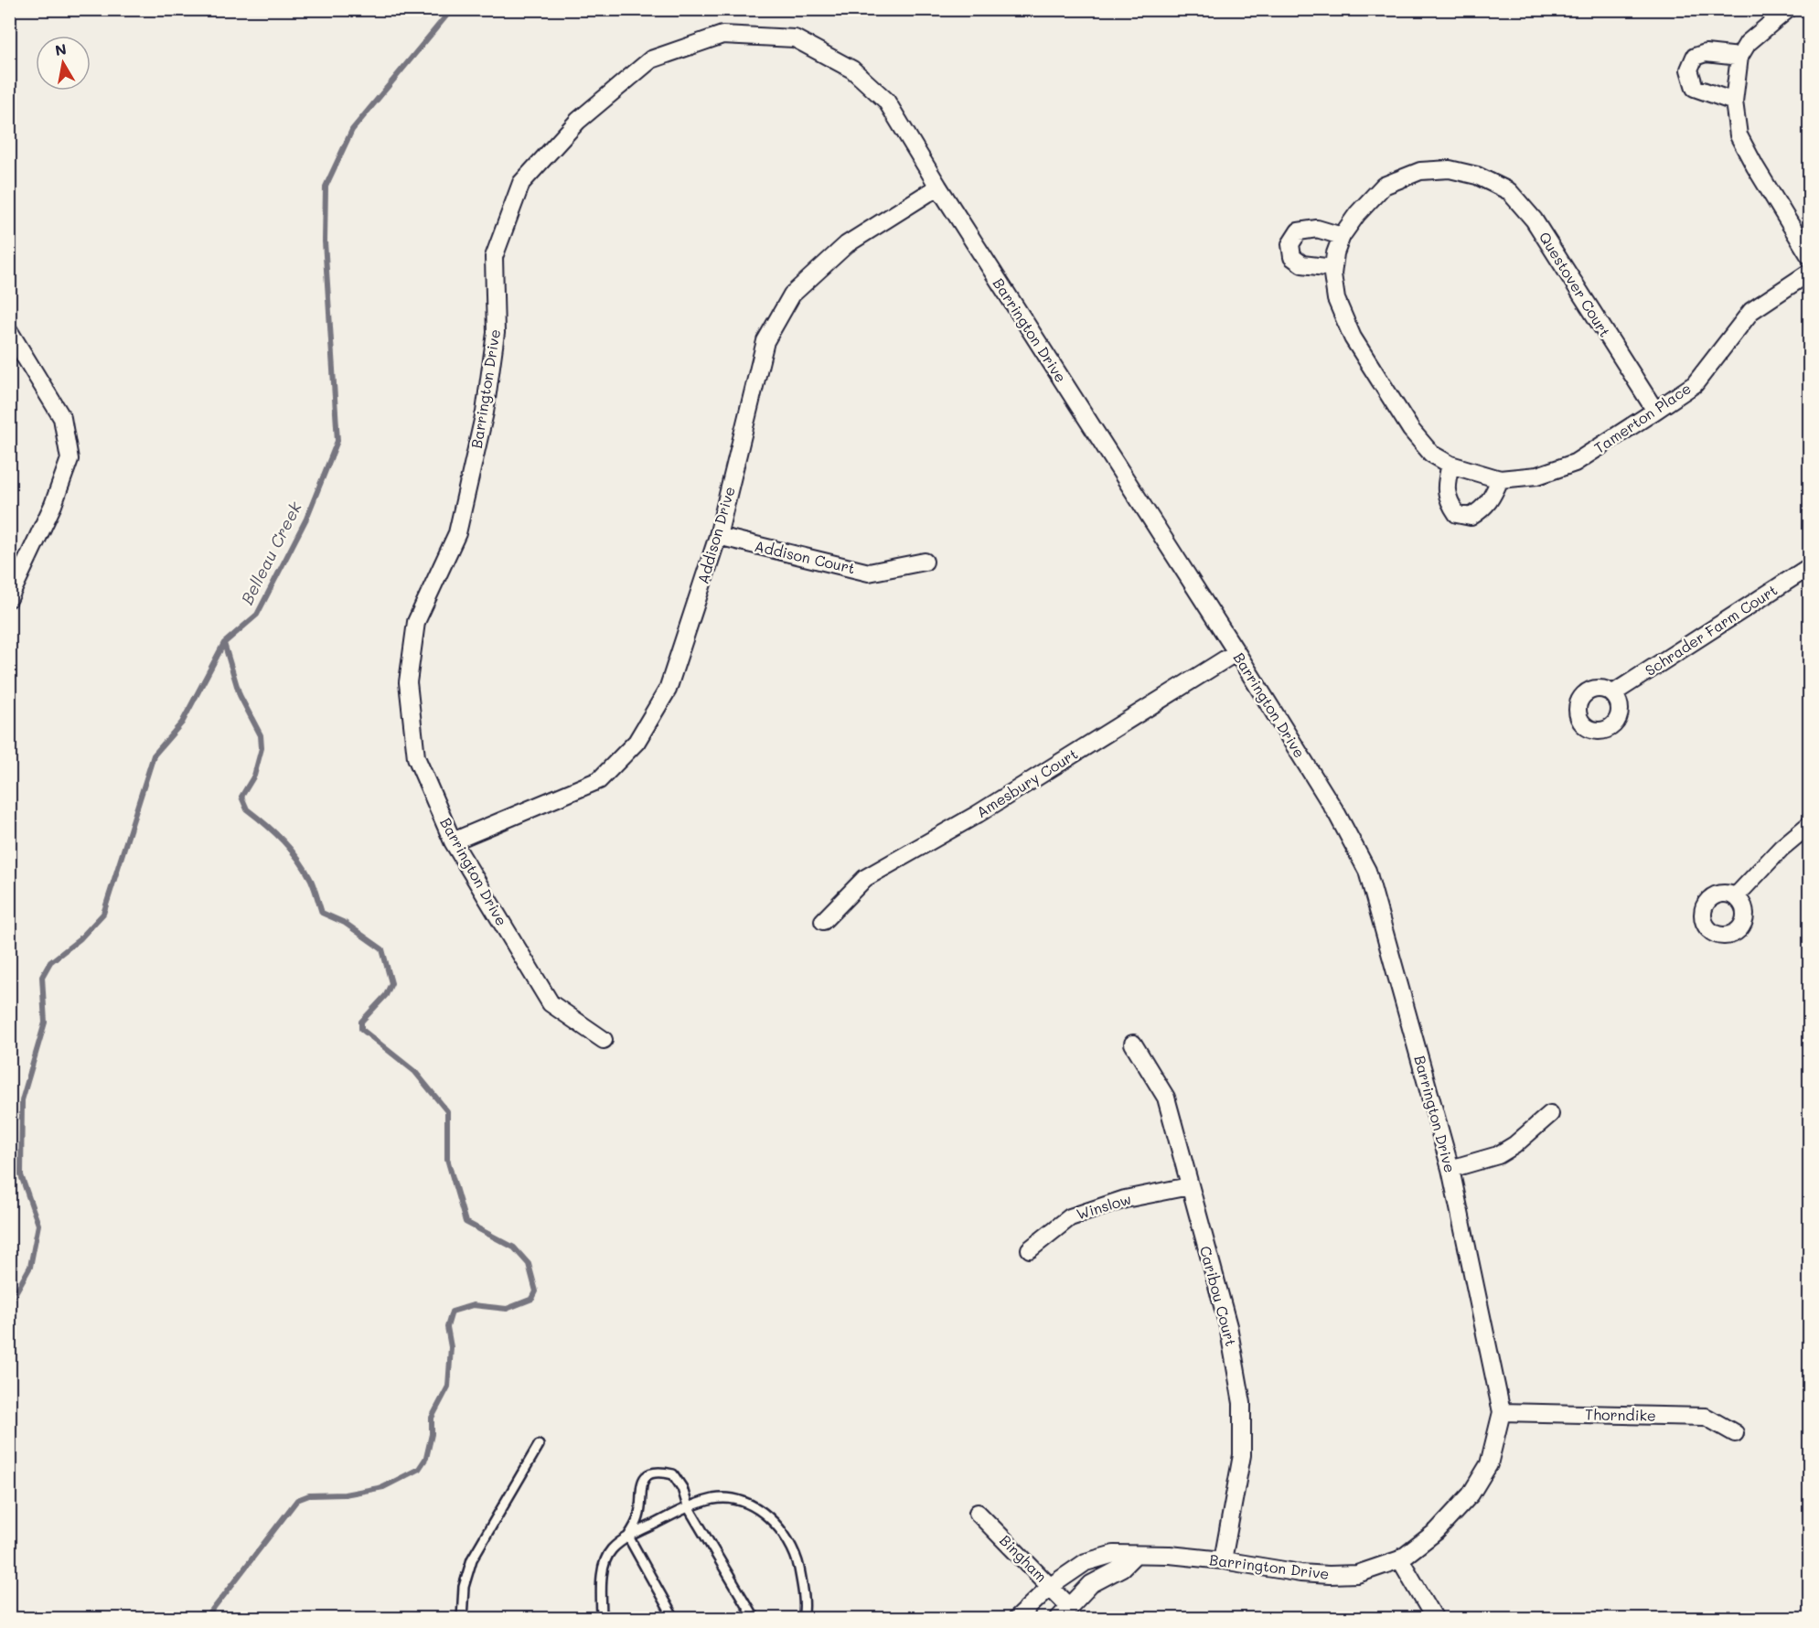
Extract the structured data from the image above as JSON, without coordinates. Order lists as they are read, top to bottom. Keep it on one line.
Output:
{"streets":{"street":["Questover Court","Barrington Drive","Tamerton Place","Addison Drive","Addison Court","Schrader Farm Court","Amesbury Court","Winslow","Caribou Court","Thorndike","Bingham"]},"crossings":[["Questover Court","Tamerton Place"],["Barrington Drive","Addison Drive"],["Barrington Drive","Amesbury Court"],["Barrington Drive","Caribou Court"],["Barrington Drive","Thorndike"],["Barrington Drive","Bingham"],["Addison Drive","Addison Court"],["Winslow","Caribou Court"]],"water":["Belleau Creek"],"north":"top"}
